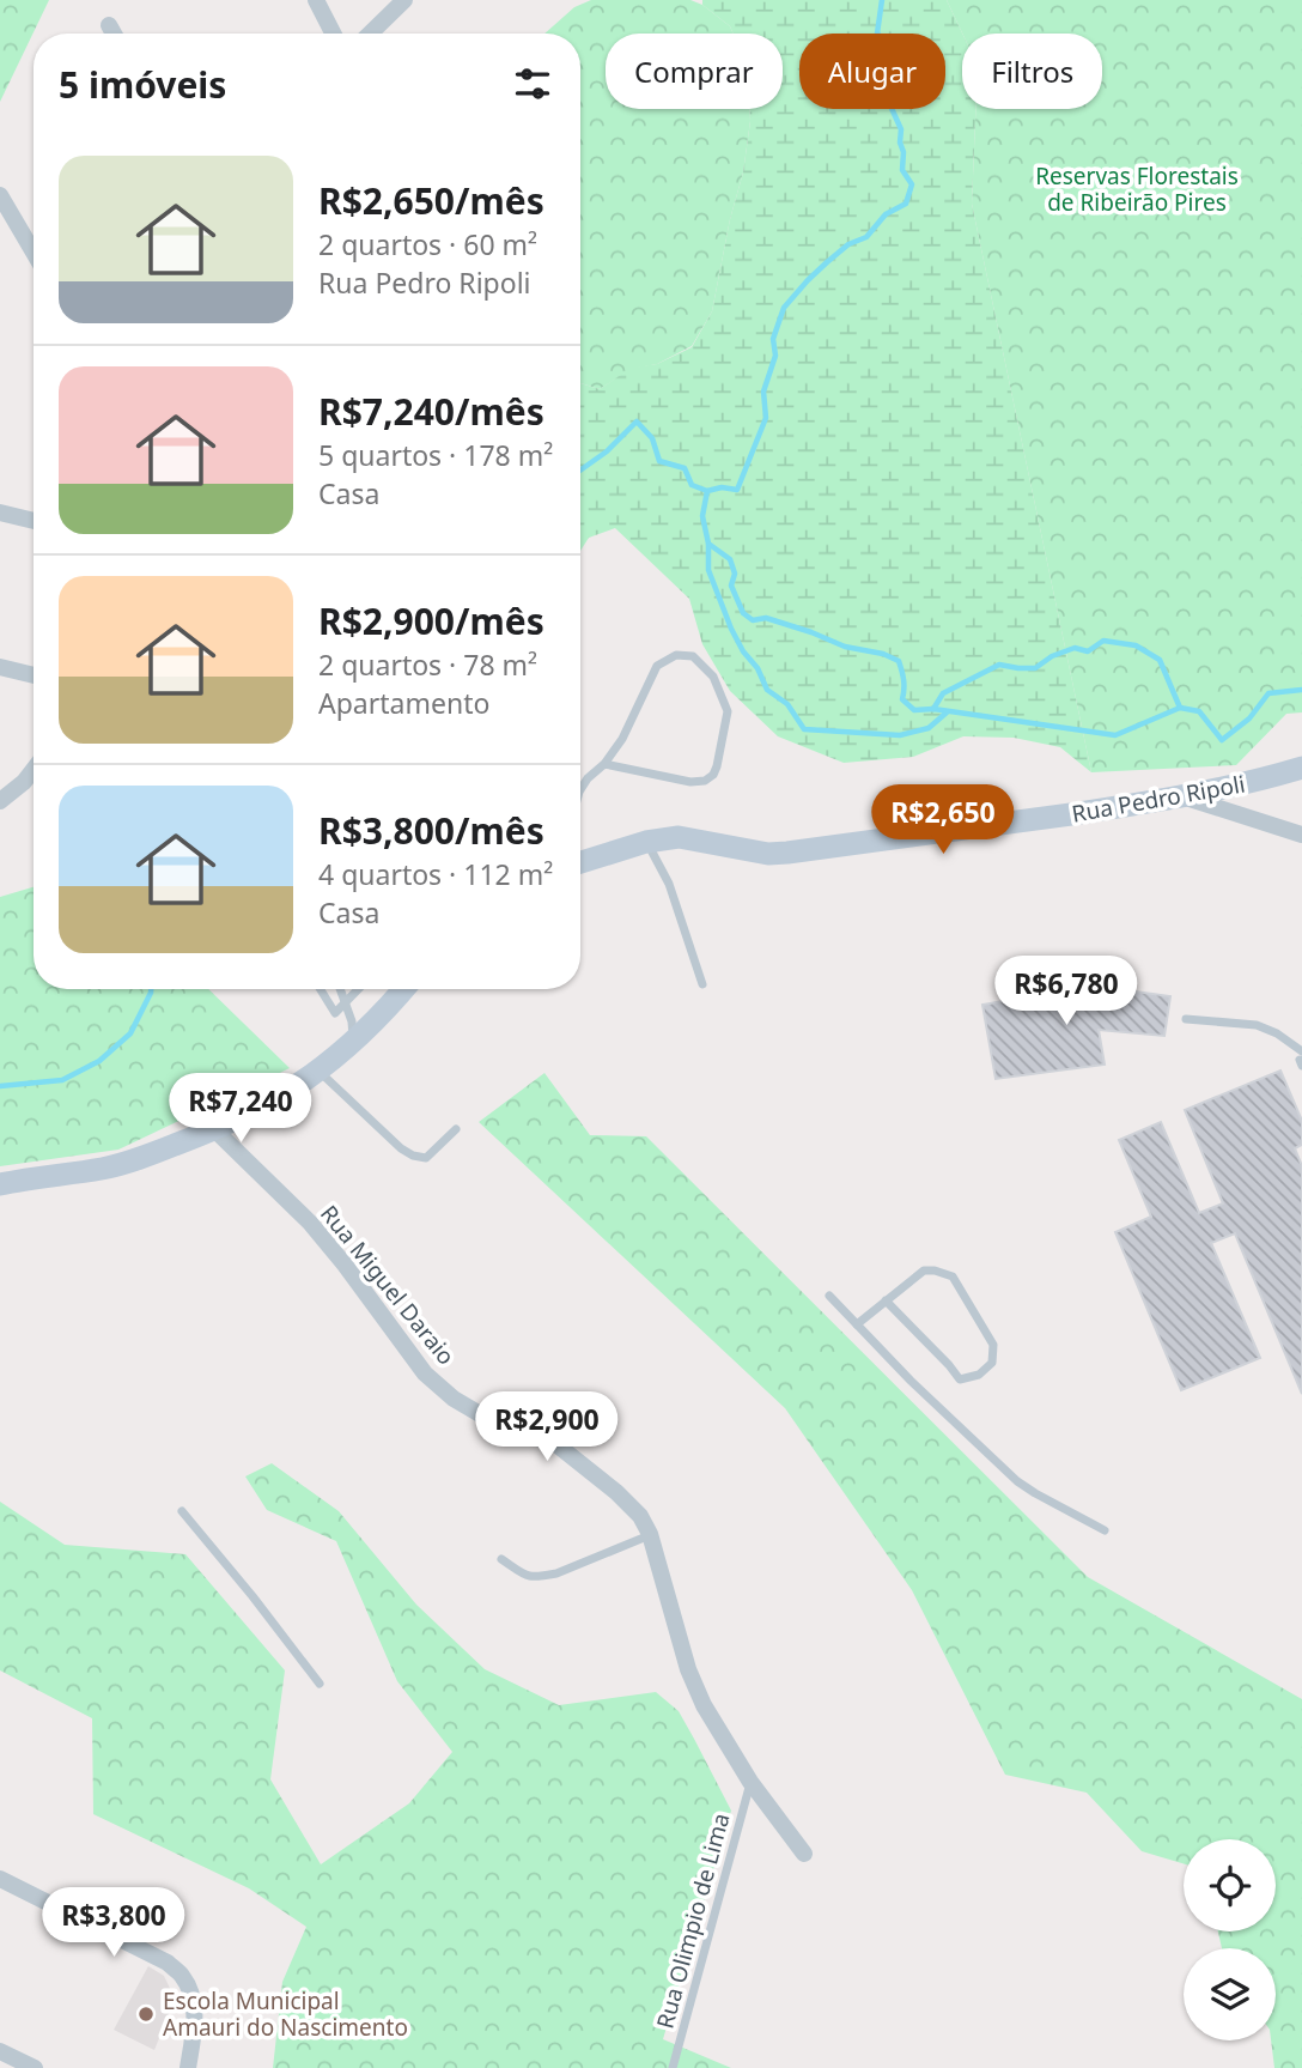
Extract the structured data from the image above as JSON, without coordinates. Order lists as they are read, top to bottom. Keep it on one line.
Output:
{"streets":{"street":["Rua Pedro Ripoli","Rua Miguel Daraio"],"lane":["Rua Olimpio de Lima"]},"crossings":[["Rua Miguel Daraio","Rua Olimpio de Lima"]],"parks":["Reservas Florestais de Ribeirão Pires"],"places":["Escola Municipal Amauri do Nascimento"],"page":{"chip":["Comprar","Alugar","Filtros"],"heading":"5 imóveis","list":[{"name":"R$2,650/mês","note":"2 quartos · 60 m² · Rua Pedro Ripoli"},{"name":"R$7,240/mês","note":"5 quartos · 178 m² · Casa"},{"name":"R$2,900/mês","note":"2 quartos · 78 m² · Apartamento"},{"name":"R$3,800/mês","note":"4 quartos · 112 m² · Casa"}],"price":["R$2,650","R$6,780","R$7,240","R$2,900","R$3,800"]}}
